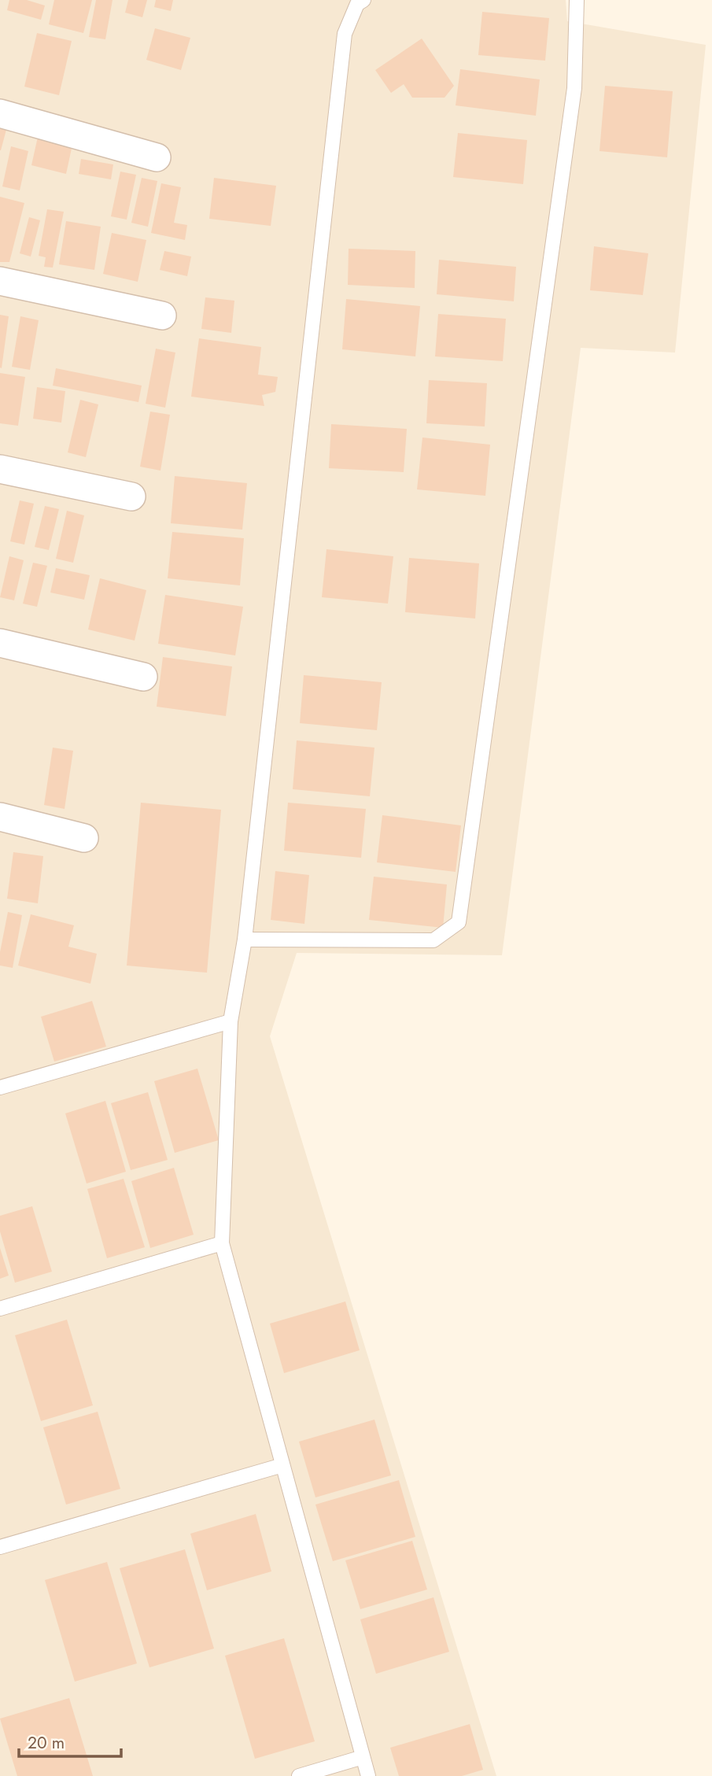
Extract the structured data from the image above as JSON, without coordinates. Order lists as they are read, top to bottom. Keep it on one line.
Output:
{"scale_bar":"20 m"}
